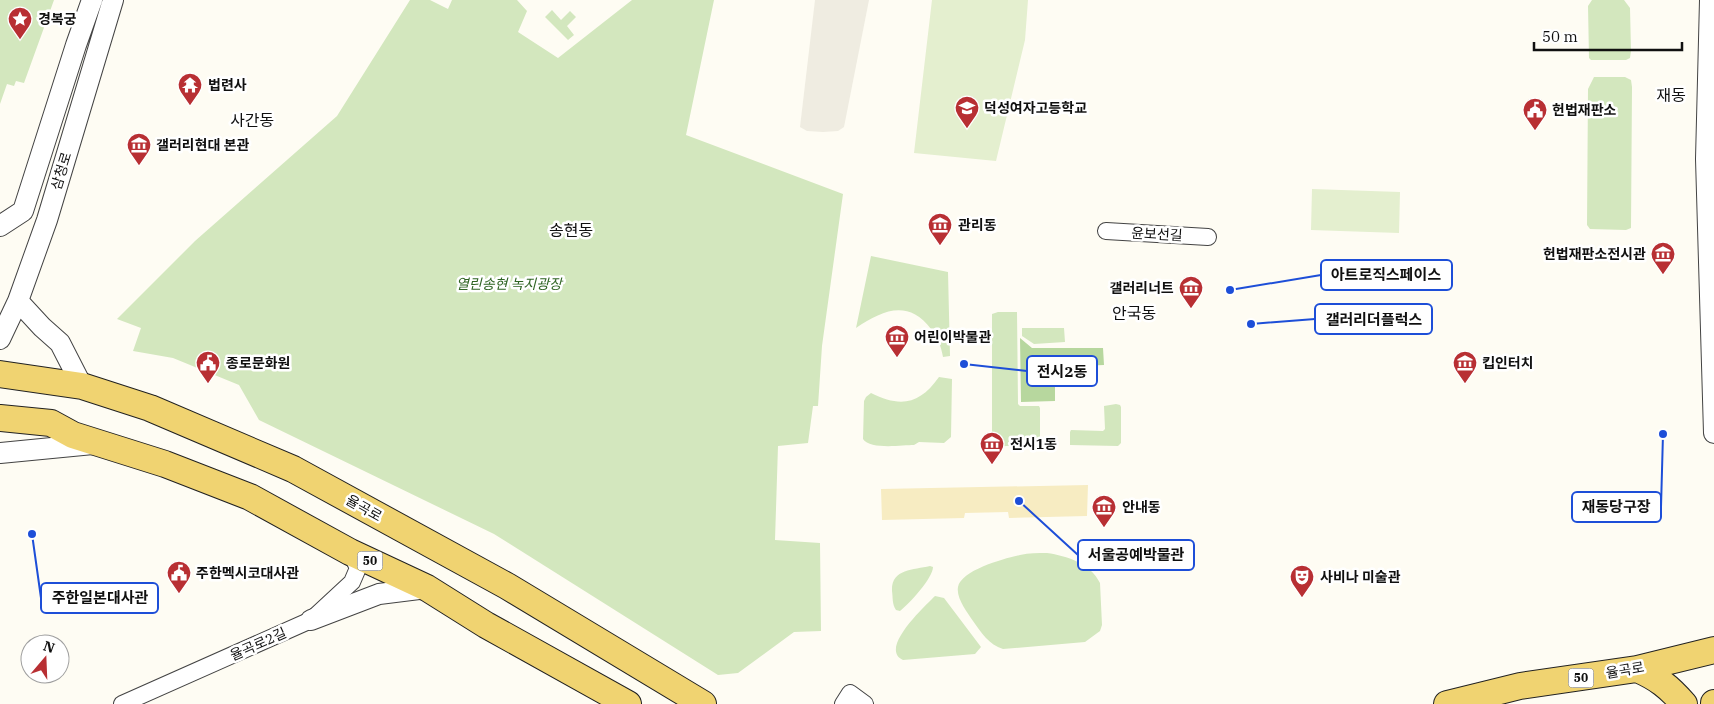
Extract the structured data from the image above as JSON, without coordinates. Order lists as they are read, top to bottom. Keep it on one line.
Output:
{"streets":{"main road":["율곡로","50"],"street":["삼청로","윤보선길","율곡로2길"]},"crossings":[["50","율곡로2길"]],"districts":["재동","사간동","송현동","안국동"],"parks":["열린송현 녹지광장"],"places":{"place":["경복궁"],"temple":["법련사"],"school or university":["덕성여자고등학교"],"public building":["헌법재판소","종로문화원","주한멕시코대사관"],"museum":["갤러리현대 본관","관리동","헌법재판소전시관","갤러리너트","어린이박물관","킵인터치","전시1동","안내동"],"other":["아트로직스페이스","갤러리더플럭스","전시2동","재동당구장","서울공예박물관","주한일본대사관"],"theatre":["사비나 미술관"]},"scale_bar":"50 m","north":"top"}
